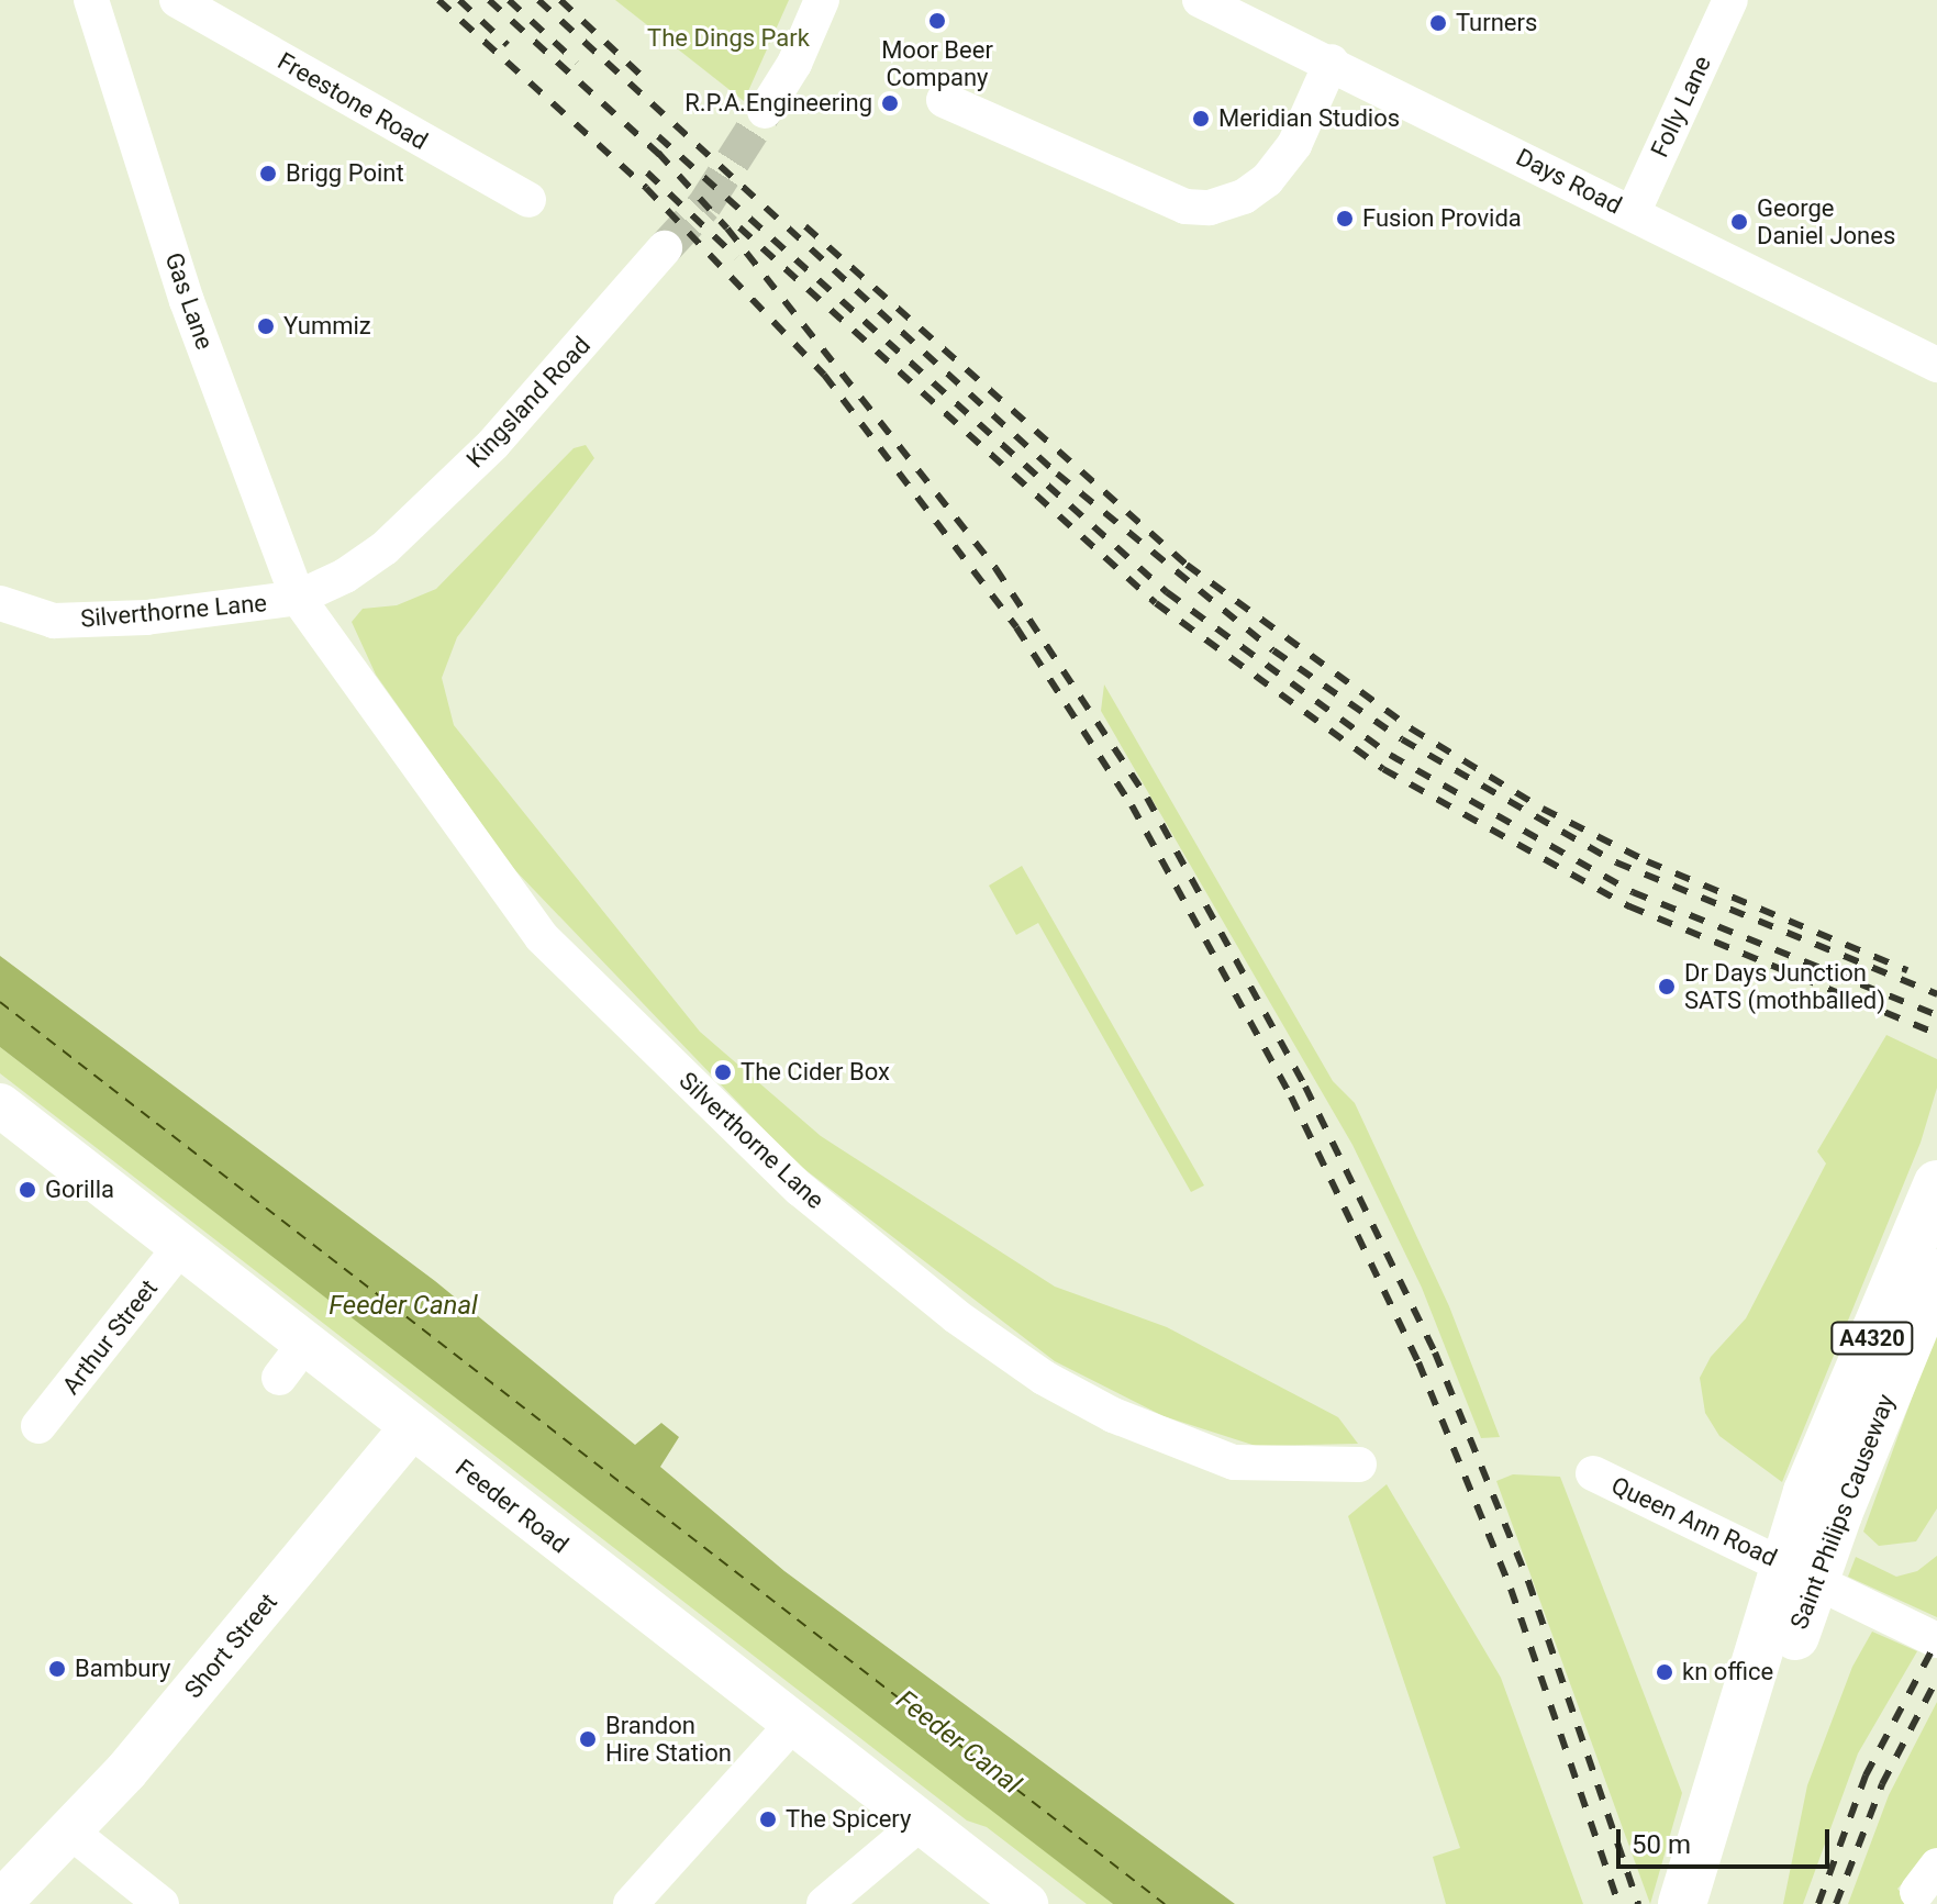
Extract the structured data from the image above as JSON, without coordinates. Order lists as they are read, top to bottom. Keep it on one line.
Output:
{"streets":{"main road":["A4320","Saint Philips Causeway"],"street":["Freestone Road","Folly Lane","Days Road","Gas Lane","Kingsland Road","Silverthorne Lane","Arthur Street","Feeder Road","Queen Ann Road","Short Street"]},"crossings":[["Folly Lane","Days Road"],["Gas Lane","Silverthorne Lane"],["Kingsland Road","Silverthorne Lane"],["Arthur Street","Feeder Road"],["Feeder Road","Short Street"]],"water":["Feeder Canal"],"parks":["The Dings Park"],"places":["Moor Beer Company","Turners","R.P.A.Engineering","Meridian Studios","Brigg Point","Fusion Provida","George Daniel Jones","Yummiz","Dr Days Junction SATS (mothballed)","The Cider Box","Gorilla","Bambury","kn office","Brandon Hire Station","The Spicery"],"scale_bar":"50 m"}
